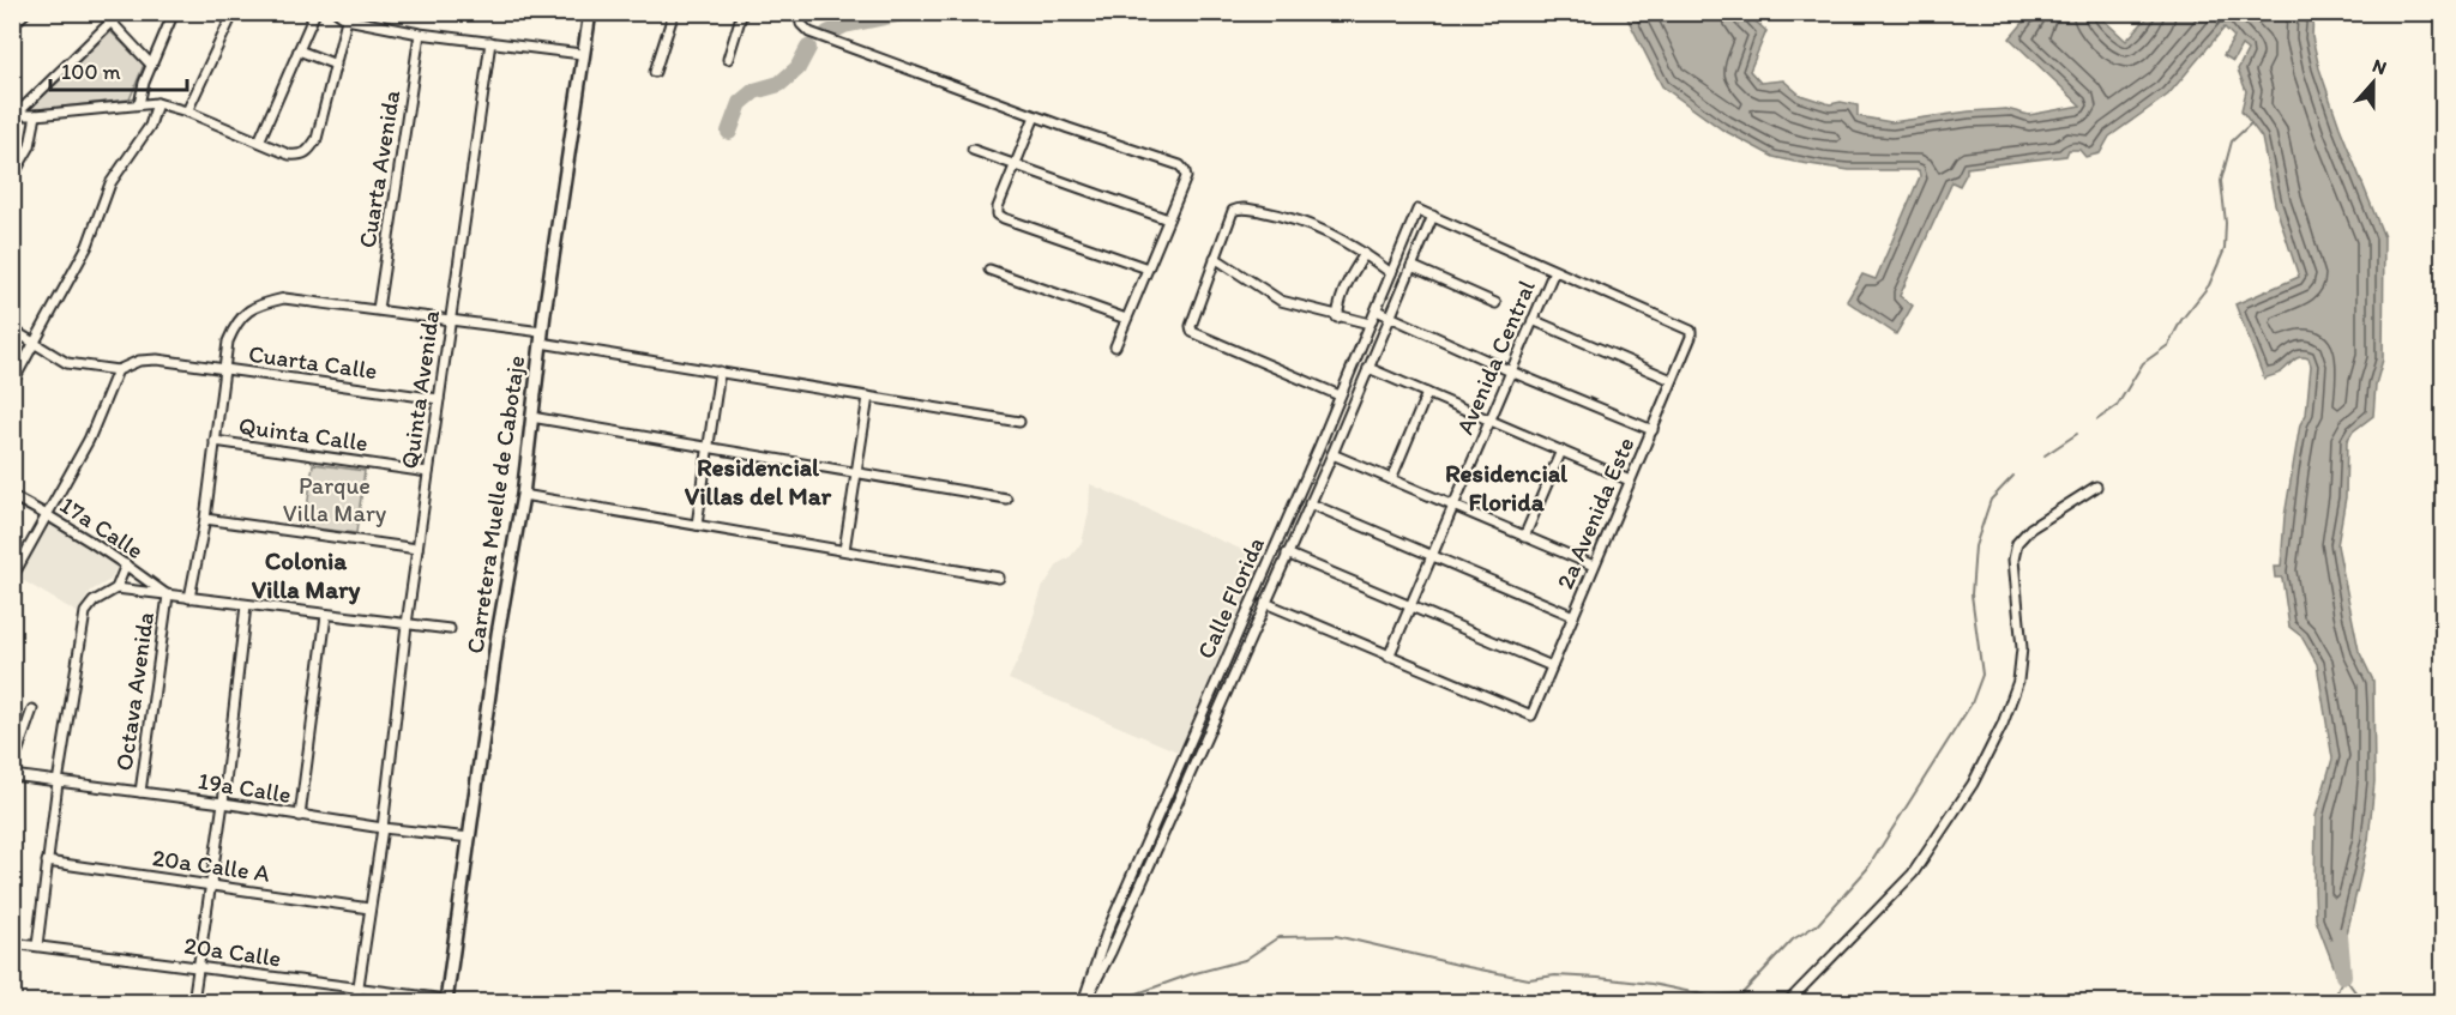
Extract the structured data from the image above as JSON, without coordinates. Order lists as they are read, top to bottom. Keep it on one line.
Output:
{"streets":{"main road":["Carretera Muelle de Cabotaje"],"street":["Cuarta Avenida","Avenida Central","Cuarta Calle","Quinta Avenida","Quinta Calle","2a Avenida Este","17a Calle","Calle Florida","Octava Avenida","19a Calle","20a Calle A","20a Calle"]},"crossings":[["Avenida Central","2a Avenida Este"],["Cuarta Calle","Quinta Avenida"],["Quinta Avenida","Quinta Calle"],["Quinta Avenida","19a Calle"],["Quinta Avenida","20a Calle A"],["Quinta Avenida","20a Calle"],["Carretera Muelle de Cabotaje","19a Calle"],["Carretera Muelle de Cabotaje","20a Calle"],["17a Calle","Octava Avenida"],["Octava Avenida","19a Calle"]],"districts":["Residencial Villas del Mar","Residencial Florida","Colonia Villa Mary"],"parks":["Parque Villa Mary"],"scale_bar":"100 m","north":"top"}
